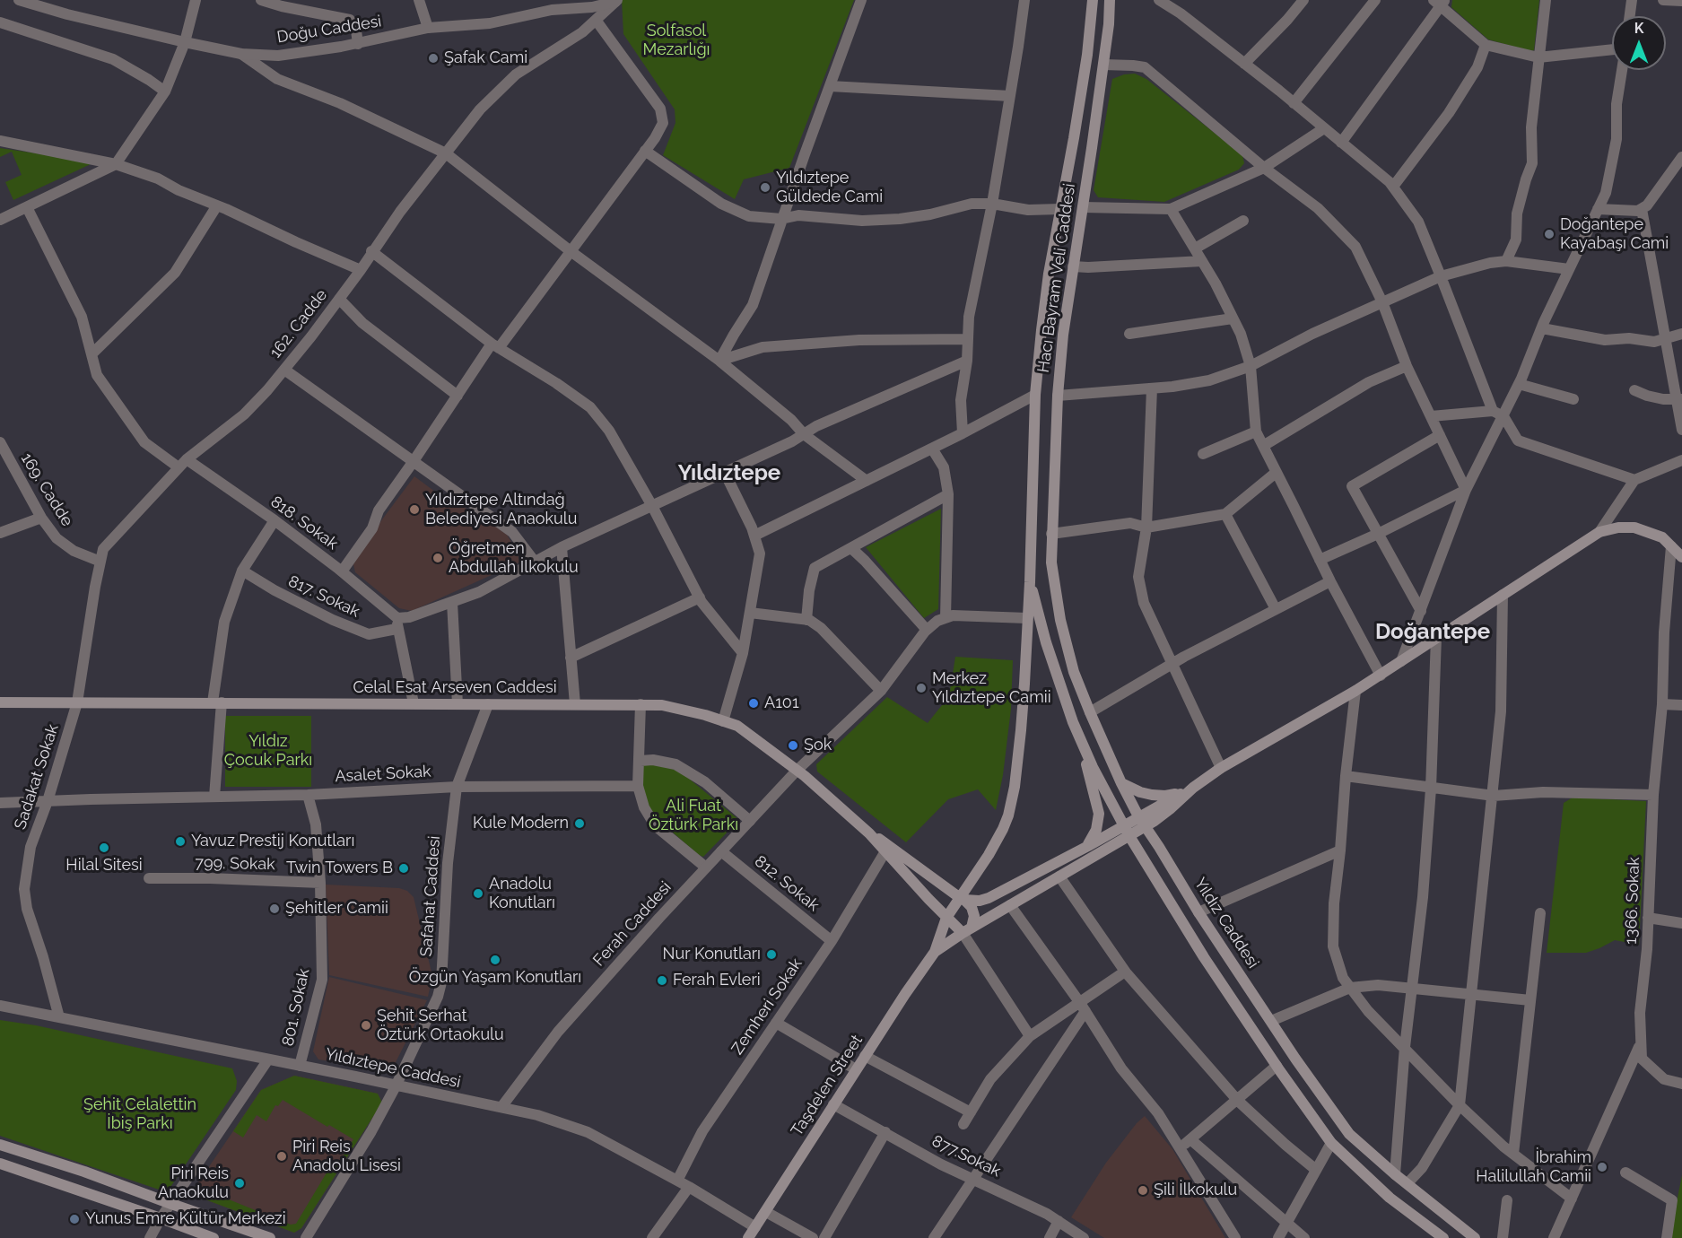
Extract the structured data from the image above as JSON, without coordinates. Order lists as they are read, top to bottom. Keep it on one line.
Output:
{"streets":{"main road":["Hacı Bayram Veli Caddesi","Celal Esat Arseven Caddesi","Yıldız Caddesi","Taşdelen Street"],"street":["Doğu Caddesi","162. Cadde","169. Cadde","818. Sokak","817. Sokak","Asalet Sokak","Sadakat Sokak","799. Sokak","812. Sokak","Safahat Caddesi","1366. Sokak","Ferah Caddesi","Zemheri Sokak","801. Sokak","Yıldıztepe Caddesi","877.Sokak"]},"crossings":[["Doğu Caddesi","162. Cadde"],["Hacı Bayram Veli Caddesi","Yıldız Caddesi"],["162. Cadde","169. Cadde"],["162. Cadde","818. Sokak"],["162. Cadde","Celal Esat Arseven Caddesi"],["162. Cadde","Sadakat Sokak"],["818. Sokak","817. Sokak"],["Celal Esat Arseven Caddesi","Sadakat Sokak"],["Celal Esat Arseven Caddesi","Safahat Caddesi"],["Celal Esat Arseven Caddesi","Ferah Caddesi"],["Asalet Sokak","Sadakat Sokak"],["Asalet Sokak","Safahat Caddesi"],["Asalet Sokak","801. Sokak"],["Sadakat Sokak","Yıldıztepe Caddesi"],["799. Sokak","801. Sokak"],["812. Sokak","Ferah Caddesi"],["812. Sokak","Zemheri Sokak"],["Safahat Caddesi","Yıldıztepe Caddesi"],["Ferah Caddesi","Yıldıztepe Caddesi"],["Zemheri Sokak","Yıldıztepe Caddesi"],["801. Sokak","Yıldıztepe Caddesi"],["Yıldıztepe Caddesi","Taşdelen Street"],["Taşdelen Street","877.Sokak"]],"districts":["Yıldıztepe","Doğantepe"],"parks":["Solfasol Mezarlığı","Yıldız Çocuk Parkı","Ali Fuat Öztürk Parkı","Şehit Celalettin İbiş Parkı"],"places":["Şafak Cami","Yıldıztepe Güldede Cami","Doğantepe Kayabaşı Cami","Yıldıztepe Altındağ Belediyesi Anaokulu","Öğretmen Abdullah İlkokulu","Merkez Yıldıztepe Camii","A101","Şok","Kule Modern","Yavuz Prestij Konutları","Hilal Sitesi","Twin Towers B","Anadolu Konutları","Şehitler Camii","Nur Konutları","Özgün Yaşam Konutları","Ferah Evleri","Şehit Serhat Öztürk Ortaokulu","Piri Reis Anadolu Lisesi","İbrahim Halilullah Camii","Piri Reis Anaokulu","Şili İlkokulu","Yunus Emre Kültür Merkezi"],"north":"top"}
